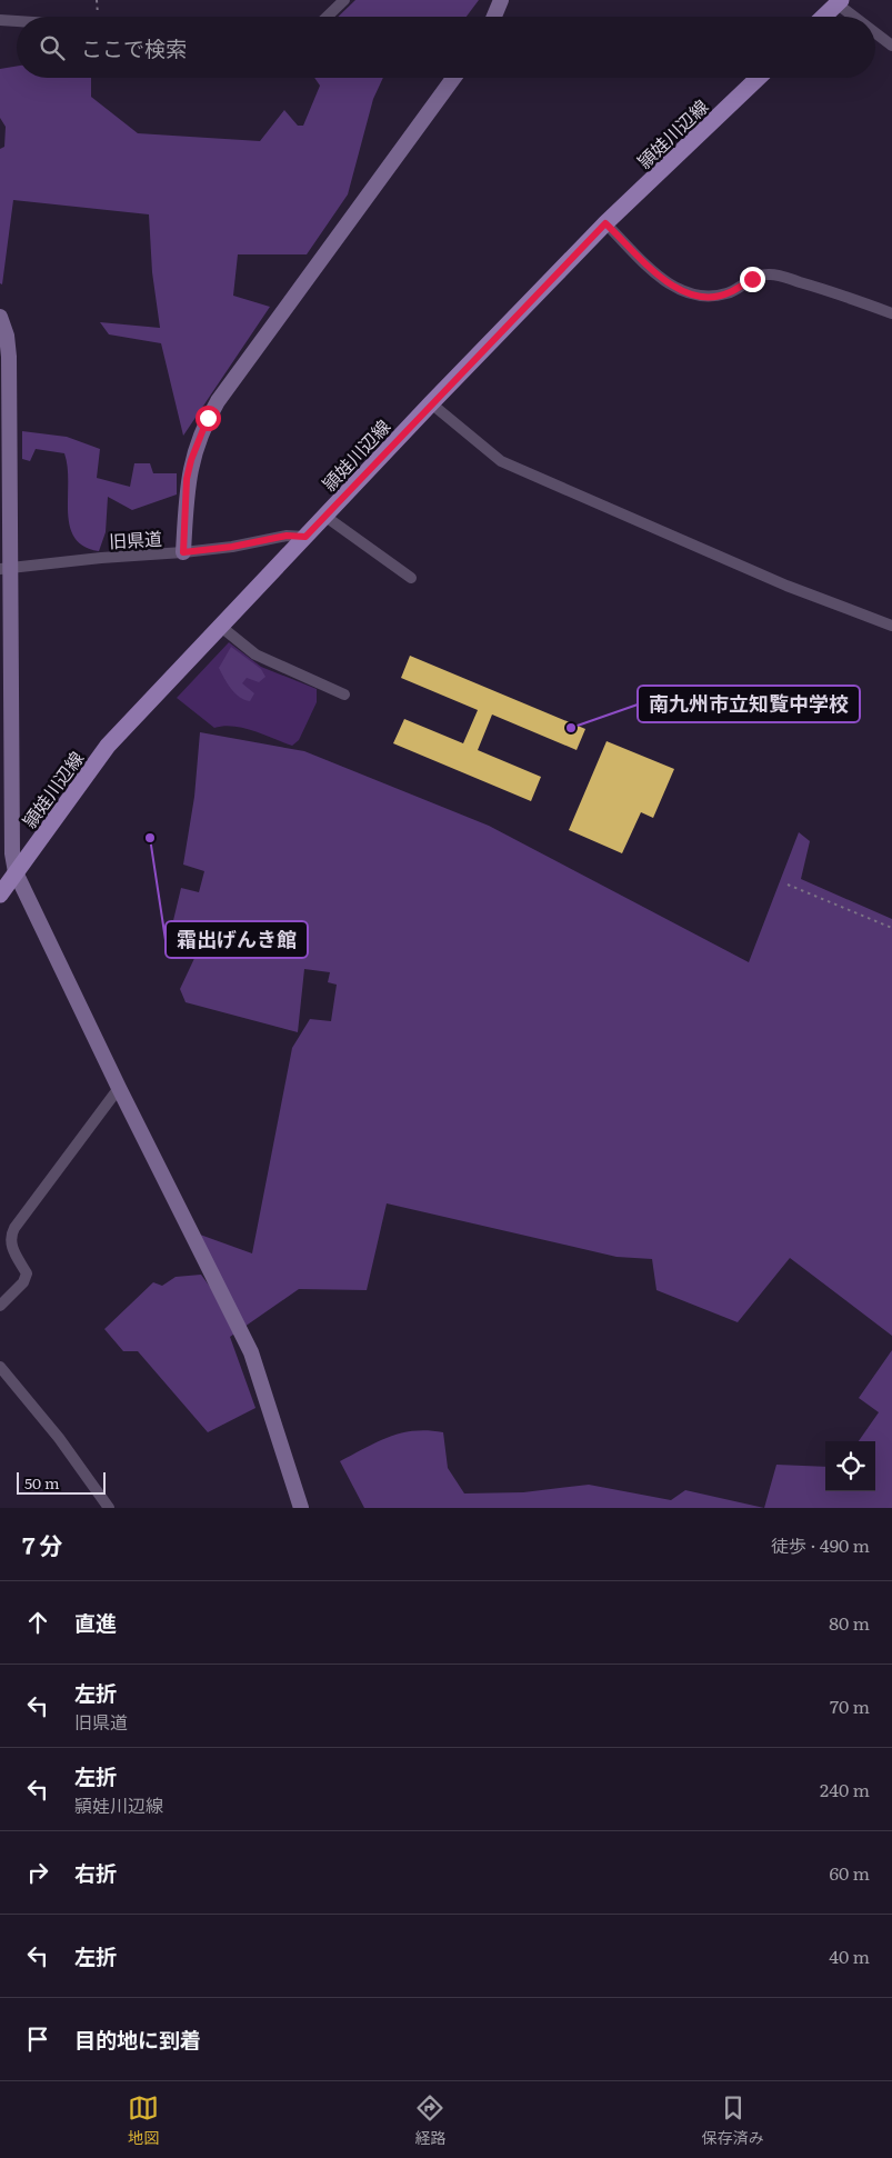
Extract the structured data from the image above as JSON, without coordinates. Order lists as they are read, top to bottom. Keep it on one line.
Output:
{"streets":{"main road":["頴娃川辺線"],"street":["旧県道"]},"crossings":[["頴娃川辺線","旧県道"]],"places":["南九州市立知覧中学校","霜出げんき館"],"scale_bar":"50 m","page":{"search":"ここで検索","scale":"50 m","heading":["7 分","徒歩 · 490 m"],"list":[["直進","80 m"],["左折","旧県道","70 m"],["左折","頴娃川辺線","240 m"],["右折","60 m"],["左折","40 m"],"目的地に到着"],"nav":["地図","経路","保存済み"]}}
